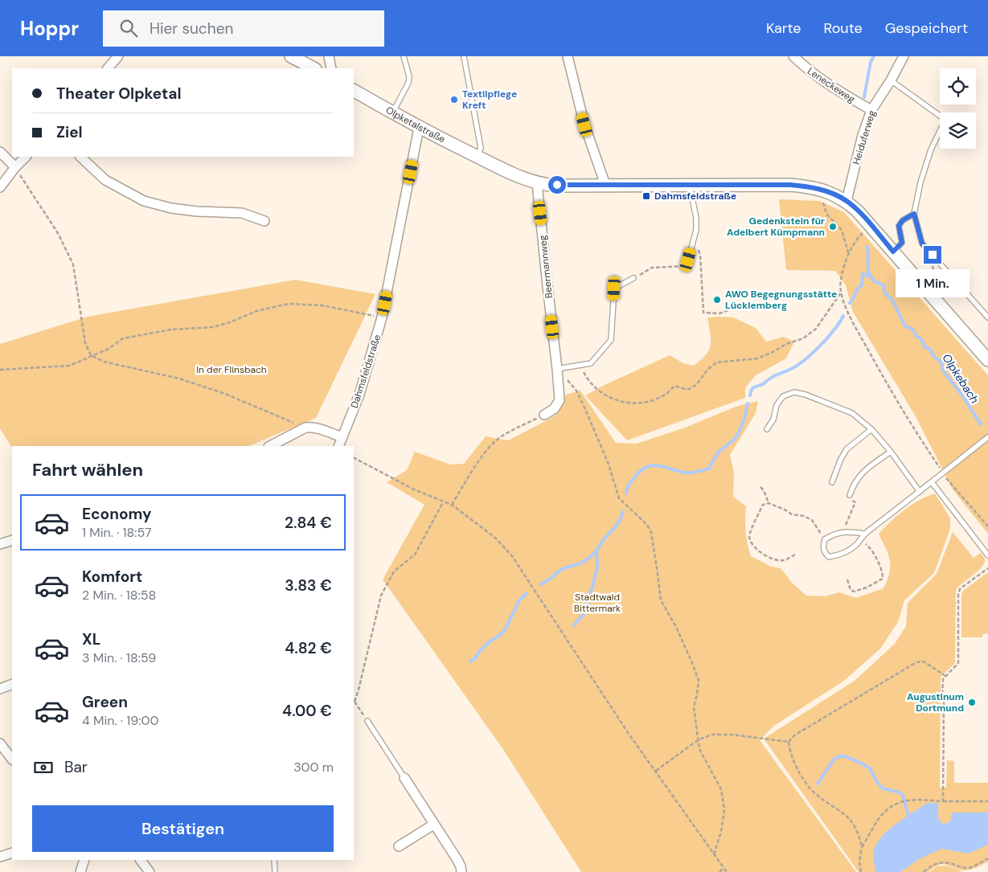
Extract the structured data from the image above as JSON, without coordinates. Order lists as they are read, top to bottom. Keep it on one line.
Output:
{"streets":{"street":["Leneckeweg","Olpketalstraße","Heiduferweg","Beermannweg","Dahmsfeldstraße"]},"crossings":[["Leneckeweg","Heiduferweg"],["Olpketalstraße","Heiduferweg"],["Olpketalstraße","Beermannweg"],["Olpketalstraße","Dahmsfeldstraße"]],"water":["Olpkebach"],"parks":["In der Flinsbach","Stadtwald Bittermark"],"places":{"other":["Textilpflege Kreft","Gedenkstein für Adelbert Kümpmann","AWO Begegnungsstätte Lücklemberg","Augustinum Dortmund"],"transit":["Dahmsfeldstraße"]},"page":{"header":"Hoppr","search":"Hier suchen","nav":["Karte","Route","Gespeichert"],"banner":["Theater Olpketal","Ziel"],"bubble":"1 Min.","heading":"Fahrt wählen","list":[{"name":"Economy","note":"1 Min. · 18:57","value":"2.84 €"},{"name":"Komfort","note":"2 Min. · 18:58","value":"3.83 €"},{"name":"XL","note":"3 Min. · 18:59","value":"4.82 €"},{"name":"Green","note":"4 Min. · 19:00","value":"4.00 €"}],"pay":["Bar","300 m"],"buttons":"Bestätigen"}}
